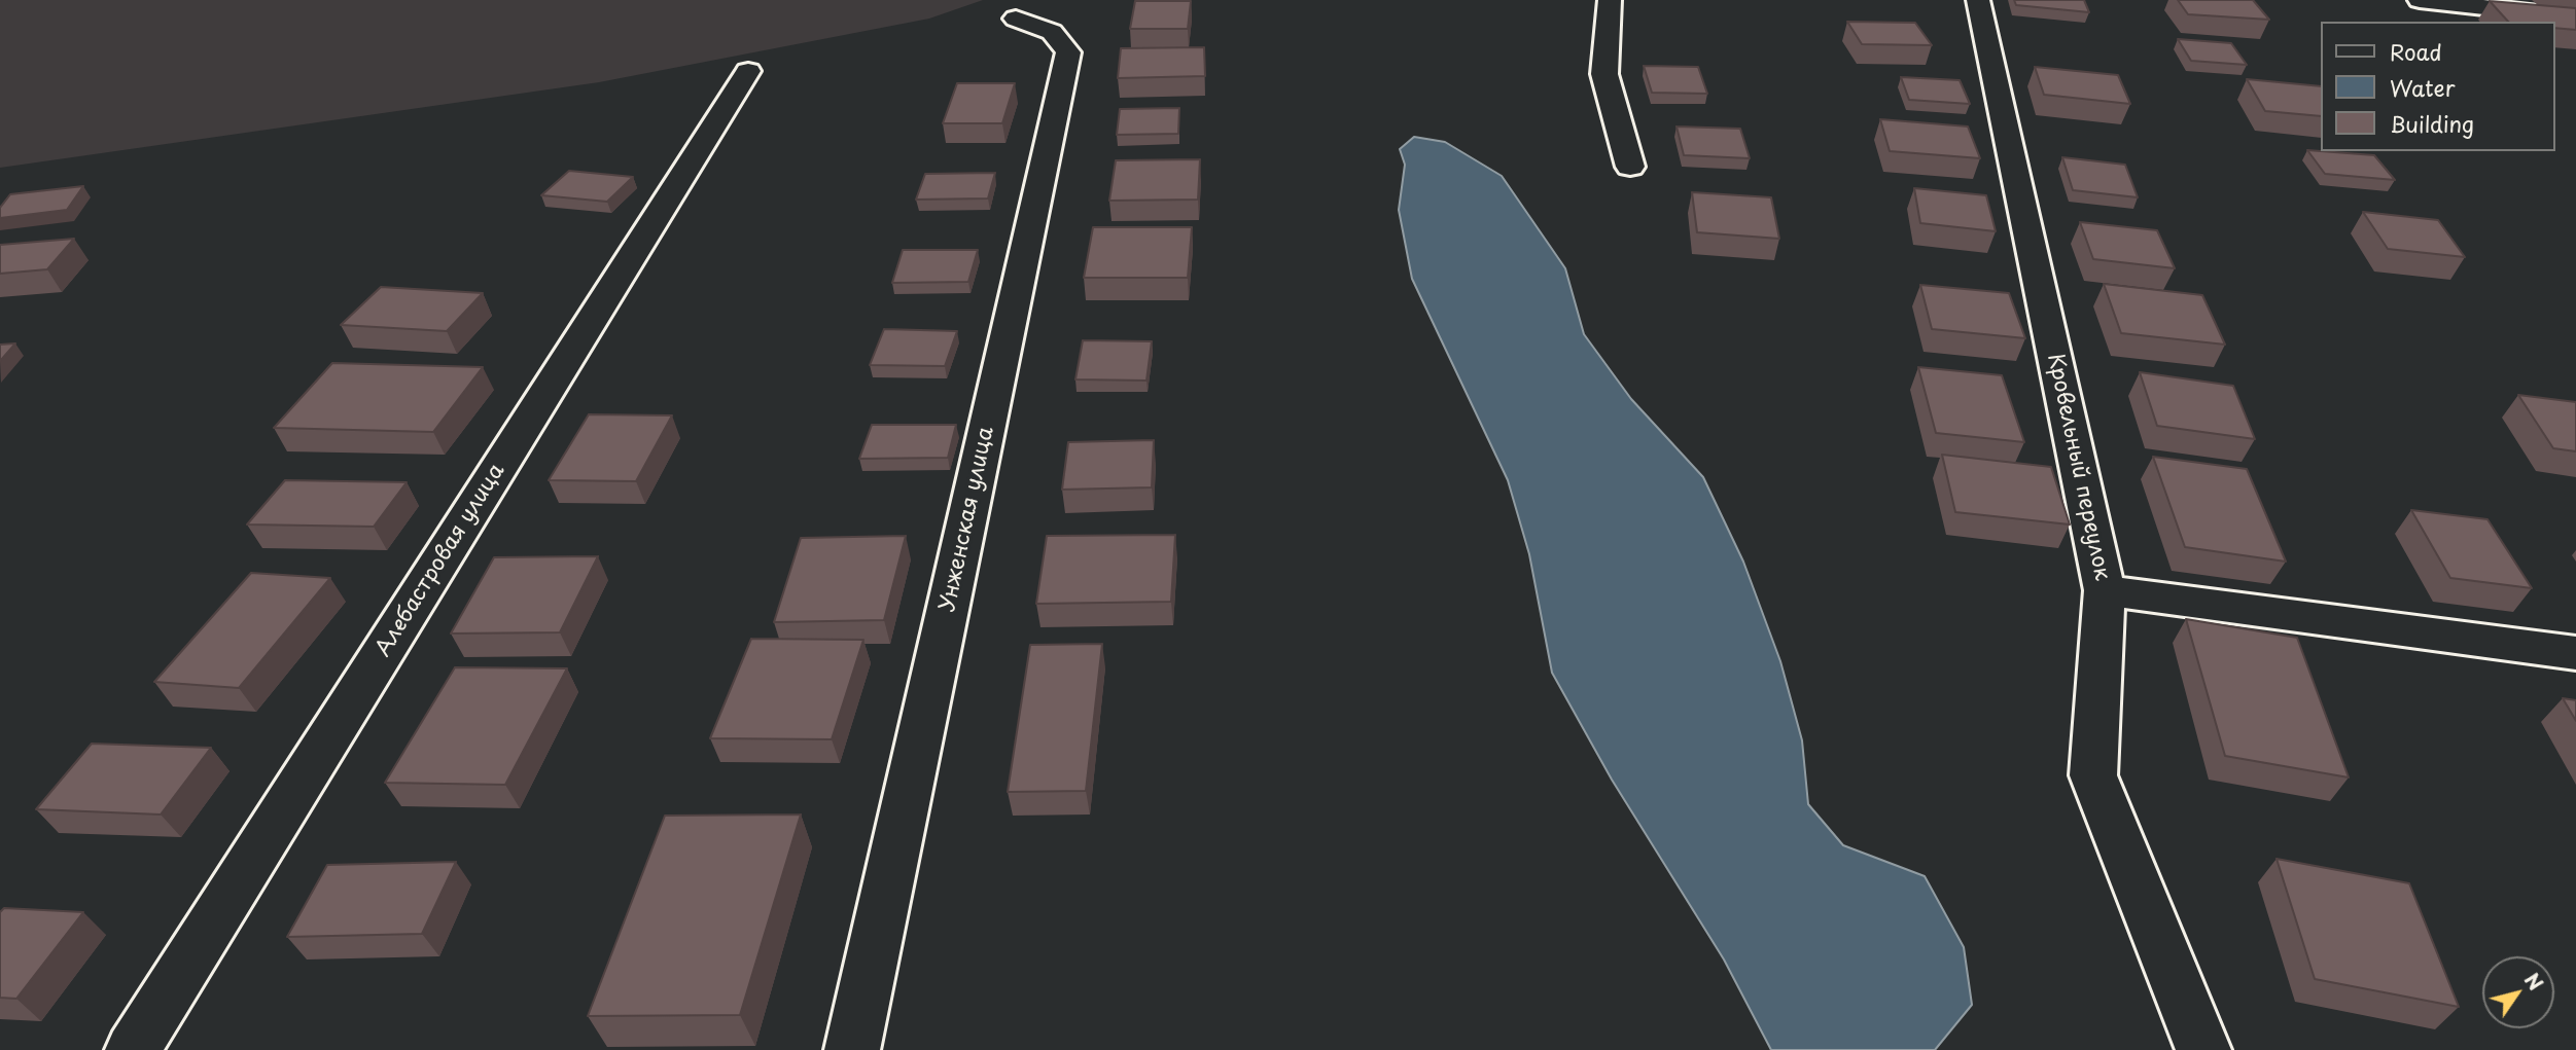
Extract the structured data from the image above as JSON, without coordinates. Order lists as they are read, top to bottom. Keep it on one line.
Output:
{"streets":{"street":["Кровельный переулок","Унженская улица","Алебастровая улица"]},"legend":["Road","Water","Building"],"north":"top right"}
